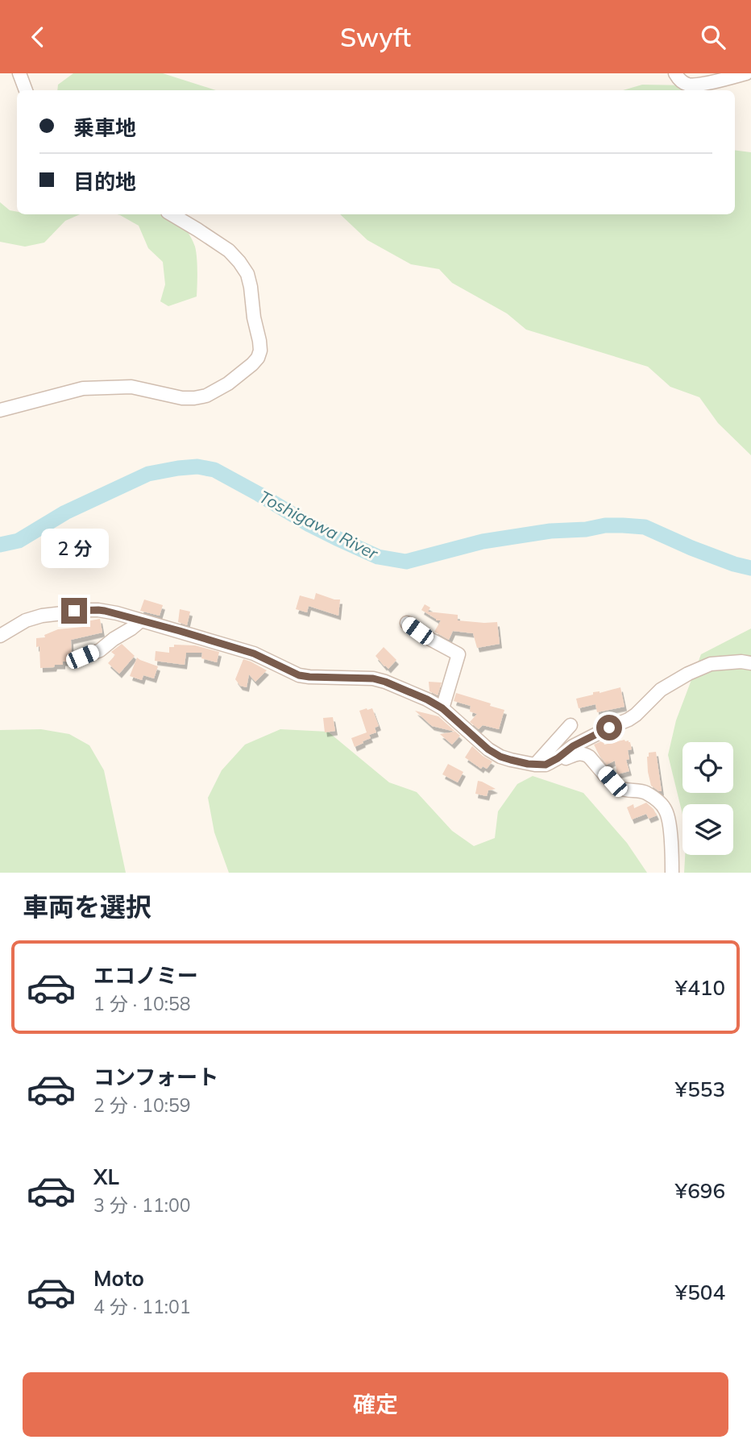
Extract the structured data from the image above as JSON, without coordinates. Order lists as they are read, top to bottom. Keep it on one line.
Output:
{"water":["Toshigawa River"],"page":{"header":"Swyft","banner":["乗車地","目的地"],"bubble":"2 分","heading":"車両を選択","list":[{"name":"エコノミー","note":"1 分 · 10:58","value":"¥410"},{"name":"コンフォート","note":"2 分 · 10:59","value":"¥553"},{"name":"XL","note":"3 分 · 11:00","value":"¥696"},{"name":"Moto","note":"4 分 · 11:01","value":"¥504"}],"buttons":"確定"}}
